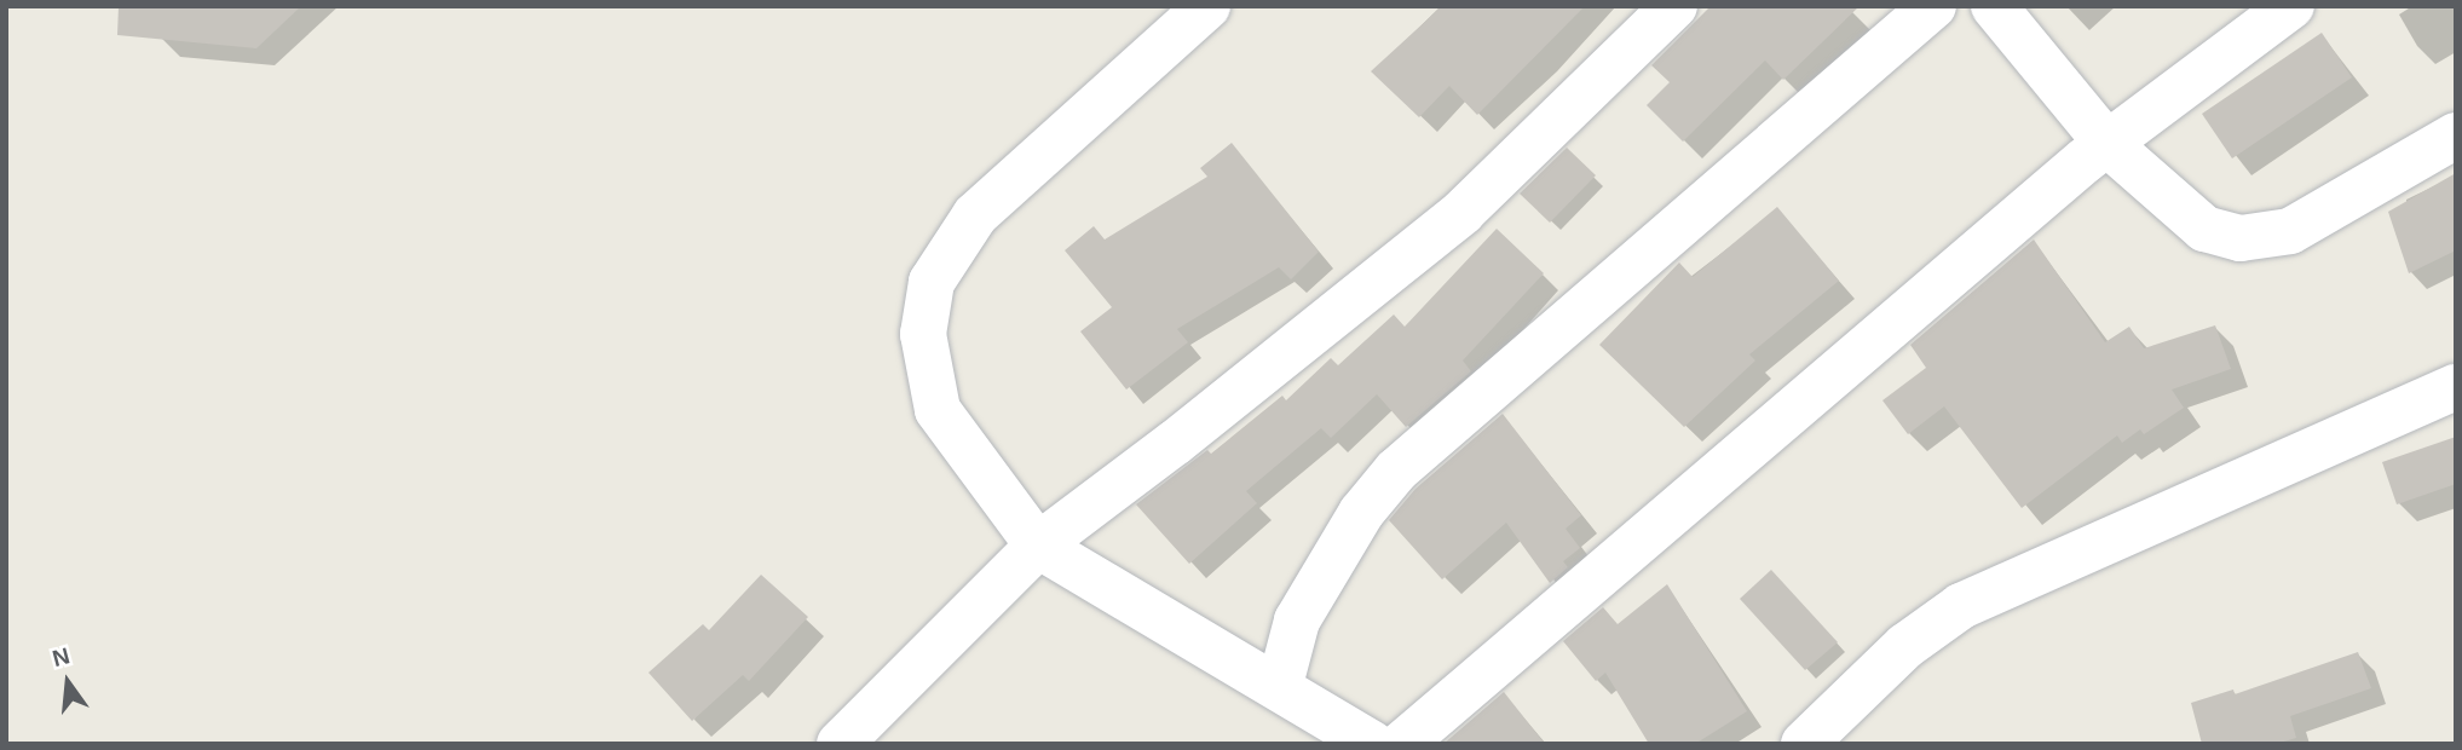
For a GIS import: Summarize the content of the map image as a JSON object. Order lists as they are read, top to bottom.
{
  "north": "top"
}
